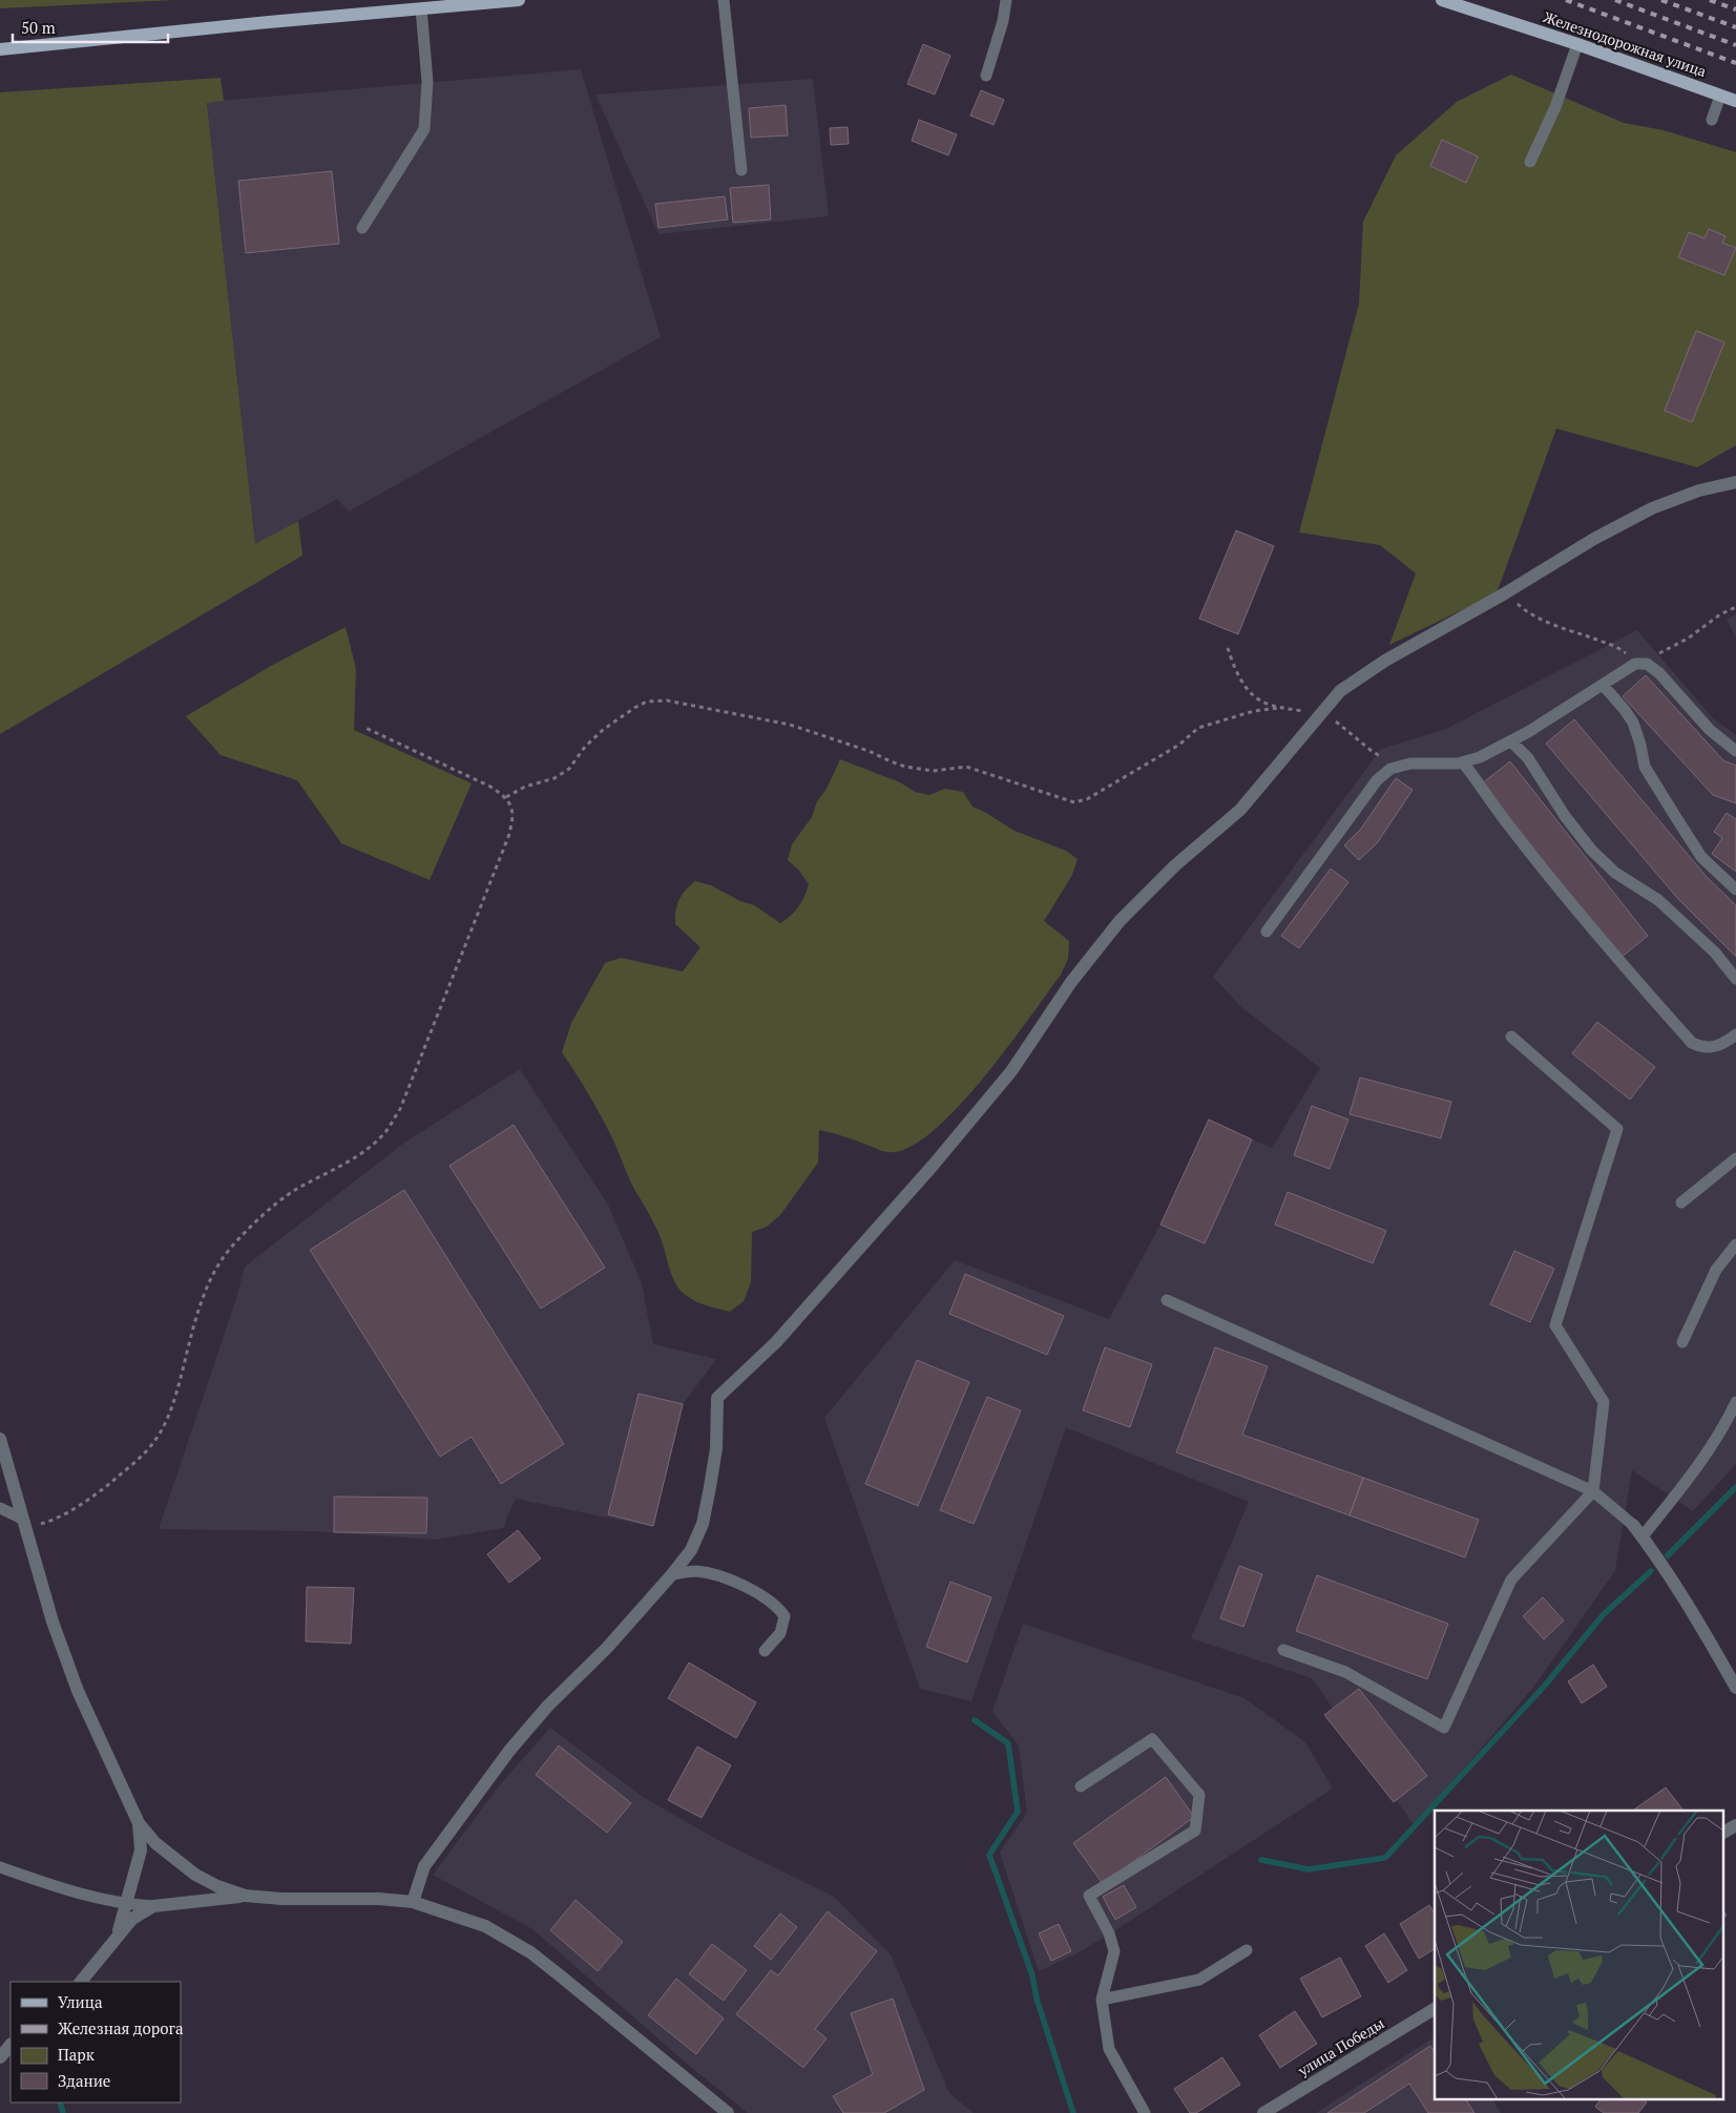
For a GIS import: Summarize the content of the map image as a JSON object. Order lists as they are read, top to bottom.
{
  "streets": {
    "main road": ["Железнодорожная улица"],
    "street": ["улица Победы"]
  },
  "legend": [
    "Улица",
    "Железная дорога",
    "Парк",
    "Здание"
  ],
  "scale_bar": "50 m"
}
